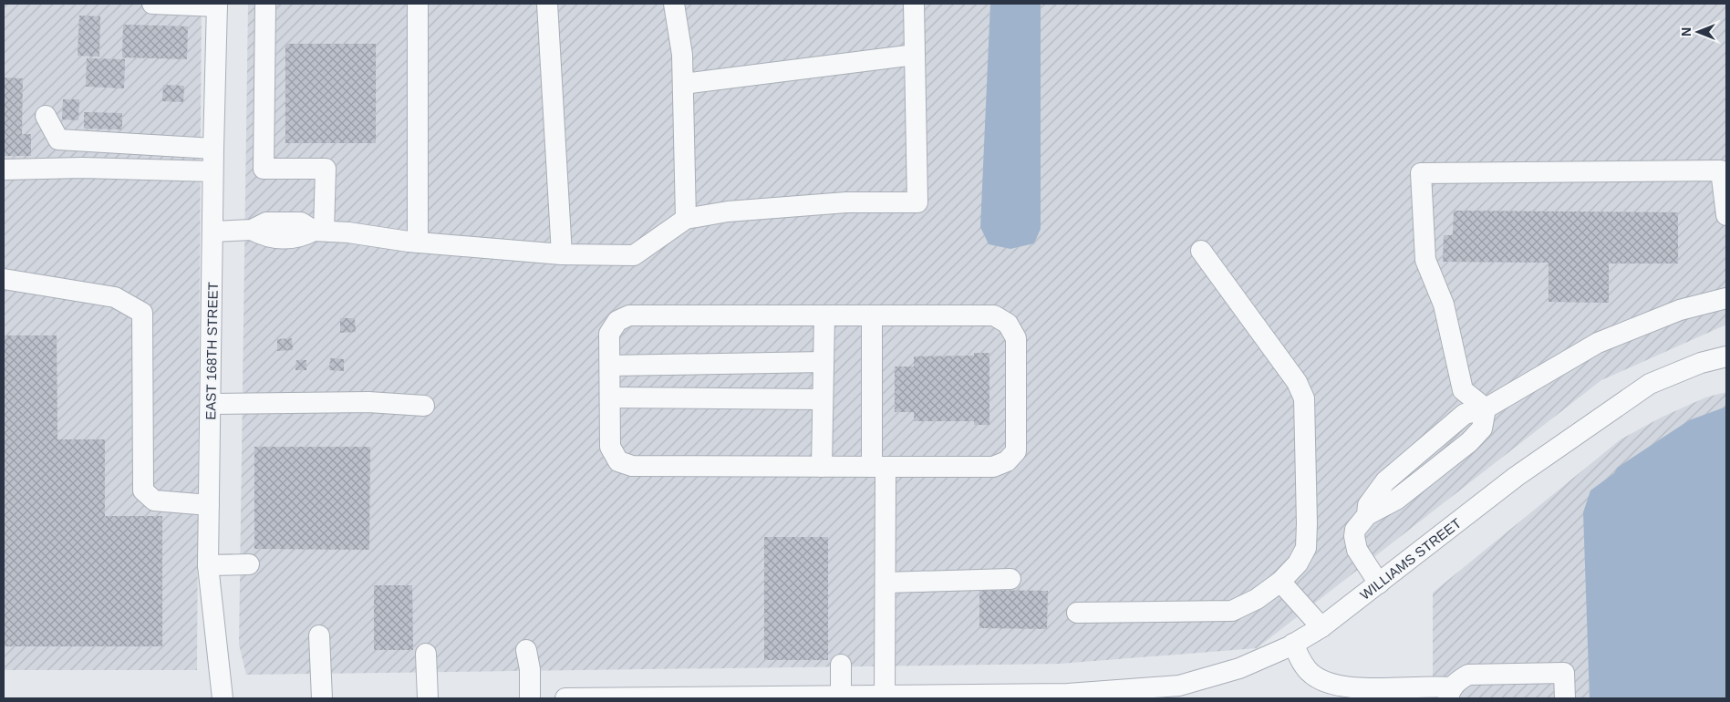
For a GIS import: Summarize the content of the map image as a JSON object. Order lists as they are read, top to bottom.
{
  "streets": {
    "street": ["EAST 168TH STREET", "WILLIAMS STREET"]
  },
  "north": "left"
}
